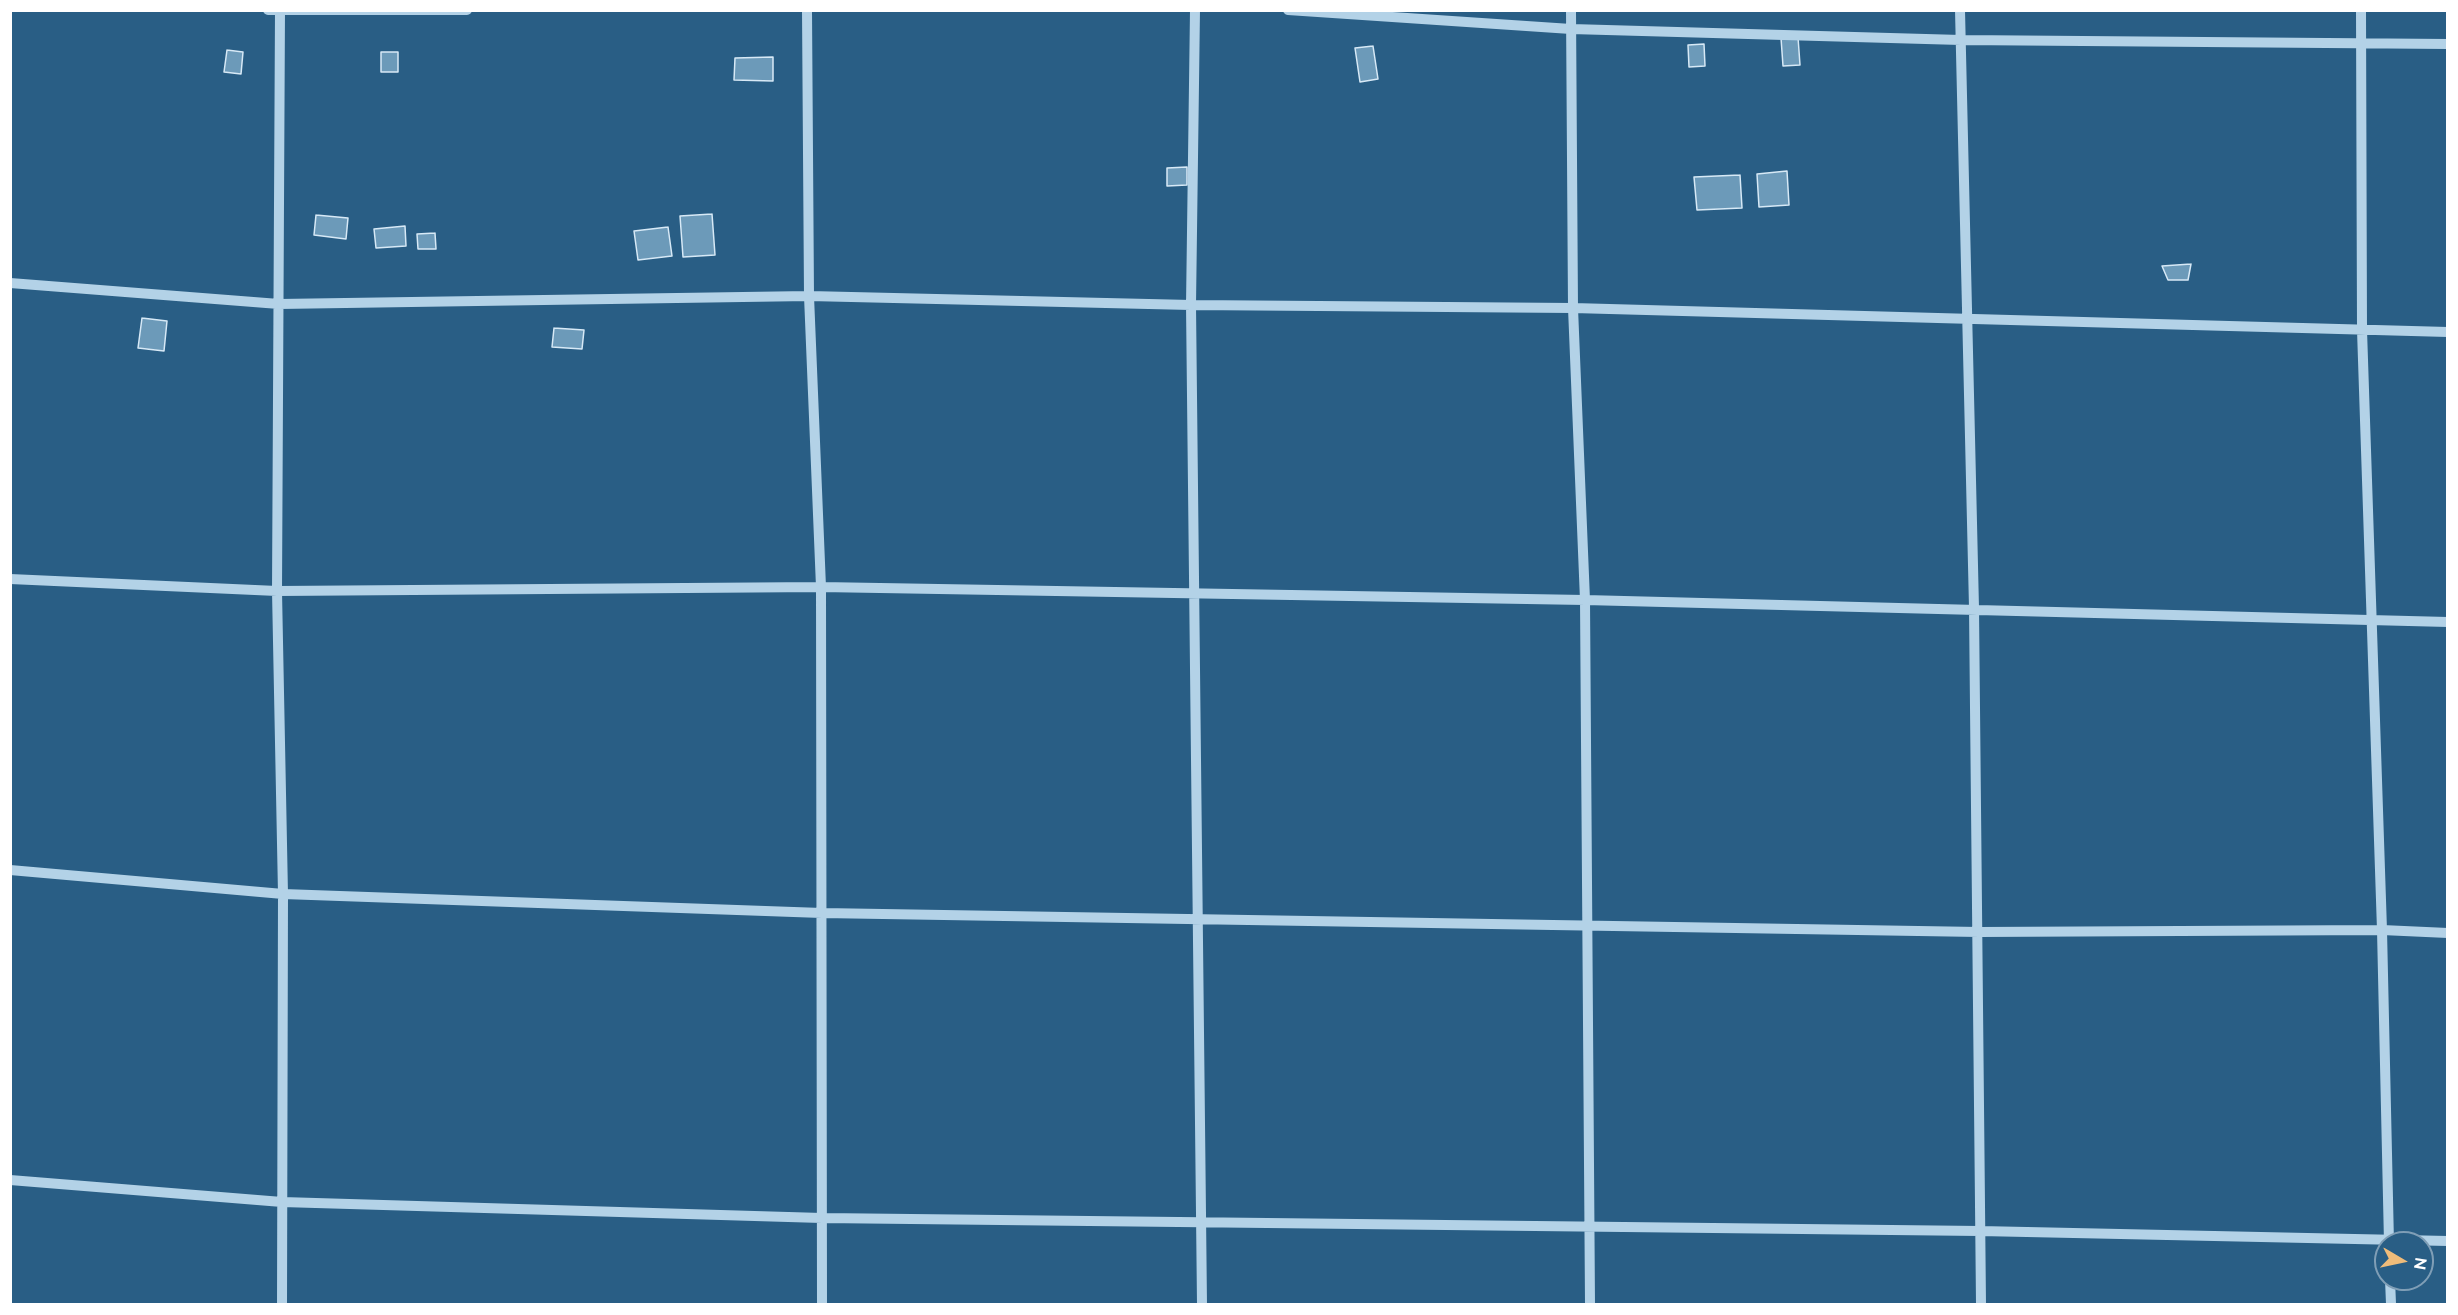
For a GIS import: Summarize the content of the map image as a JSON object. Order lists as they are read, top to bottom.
{
  "north": "right"
}
